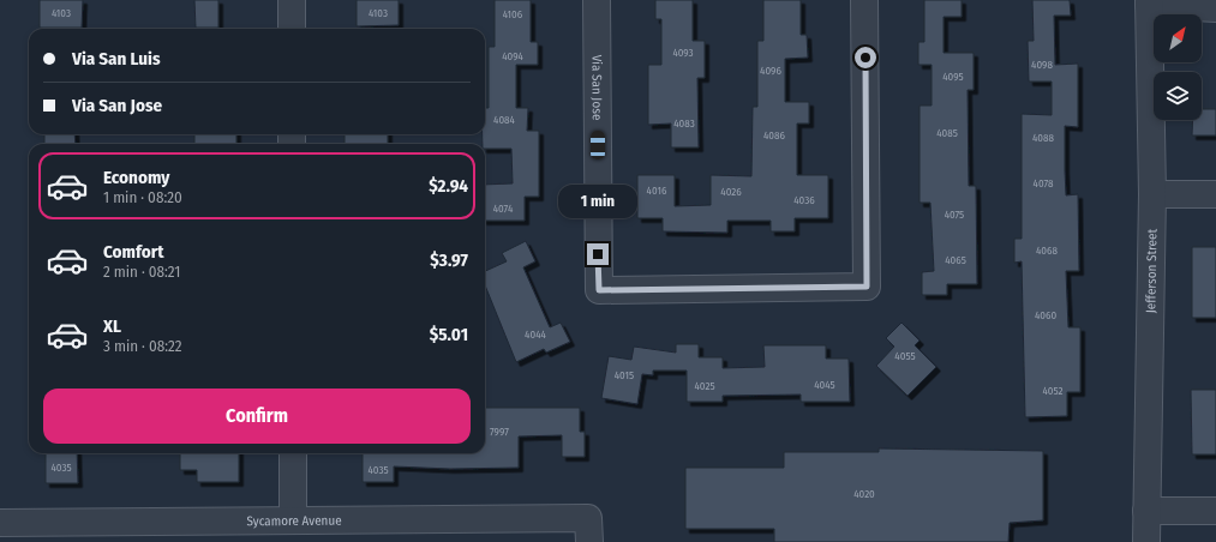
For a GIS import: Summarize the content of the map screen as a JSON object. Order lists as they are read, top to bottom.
{
  "streets": {
    "street": ["Via San Jose", "Jefferson Street", "Sycamore Avenue"]
  },
  "house_numbers": [
    "4103",
    "4103",
    "4106",
    "4093",
    "4094",
    "4098",
    "4096",
    "4095",
    "4084",
    "4083",
    "4085",
    "4086",
    "4088",
    "4078",
    "4016",
    "4026",
    "4036",
    "4074",
    "4075",
    "4068",
    "4065",
    "4060",
    "4044",
    "4055",
    "4015",
    "4045",
    "4025",
    "4052",
    "7997",
    "4035",
    "4035",
    "4020"
  ],
  "north": "top right",
  "page": {
    "banner": ["Via San Luis", "Via San Jose"],
    "list": [
      {
        "name": "Economy",
        "note": "1 min · 08:20",
        "value": "$2.94"
      },
      {
        "name": "Comfort",
        "note": "2 min · 08:21",
        "value": "$3.97"
      },
      {
        "name": "XL",
        "note": "3 min · 08:22",
        "value": "$5.01"
      }
    ],
    "bubble": "1 min",
    "buttons": "Confirm"
  }
}
